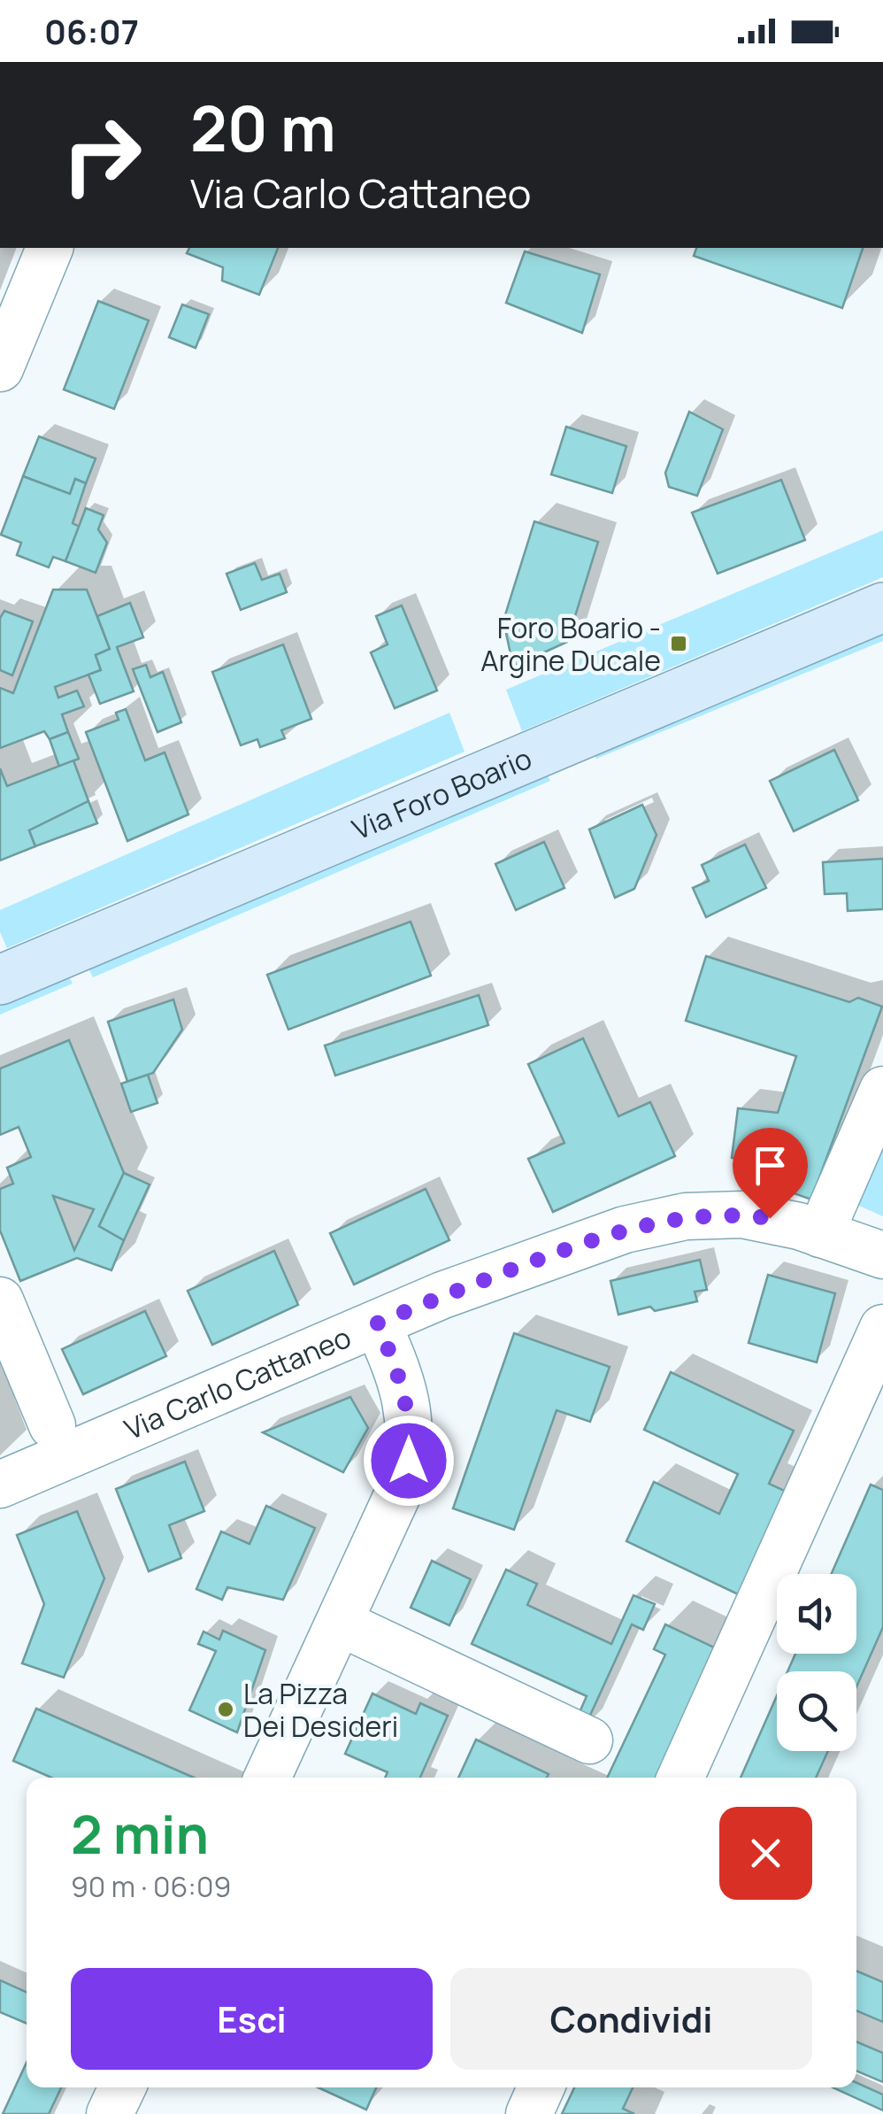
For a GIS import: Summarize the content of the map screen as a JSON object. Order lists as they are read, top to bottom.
{
  "streets": {
    "street": ["Via Foro Boario", "Via Carlo Cattaneo"]
  },
  "places": {
    "transit": ["Foro Boario - Argine Ducale"],
    "other": ["La Pizza Dei Desideri"]
  },
  "page": {
    "status": "06:07",
    "turn": ["20 m", "Via Carlo Cattaneo"],
    "heading": ["2 min", "90 m · 06:09"],
    "buttons": ["Esci", "Condividi"]
  }
}
